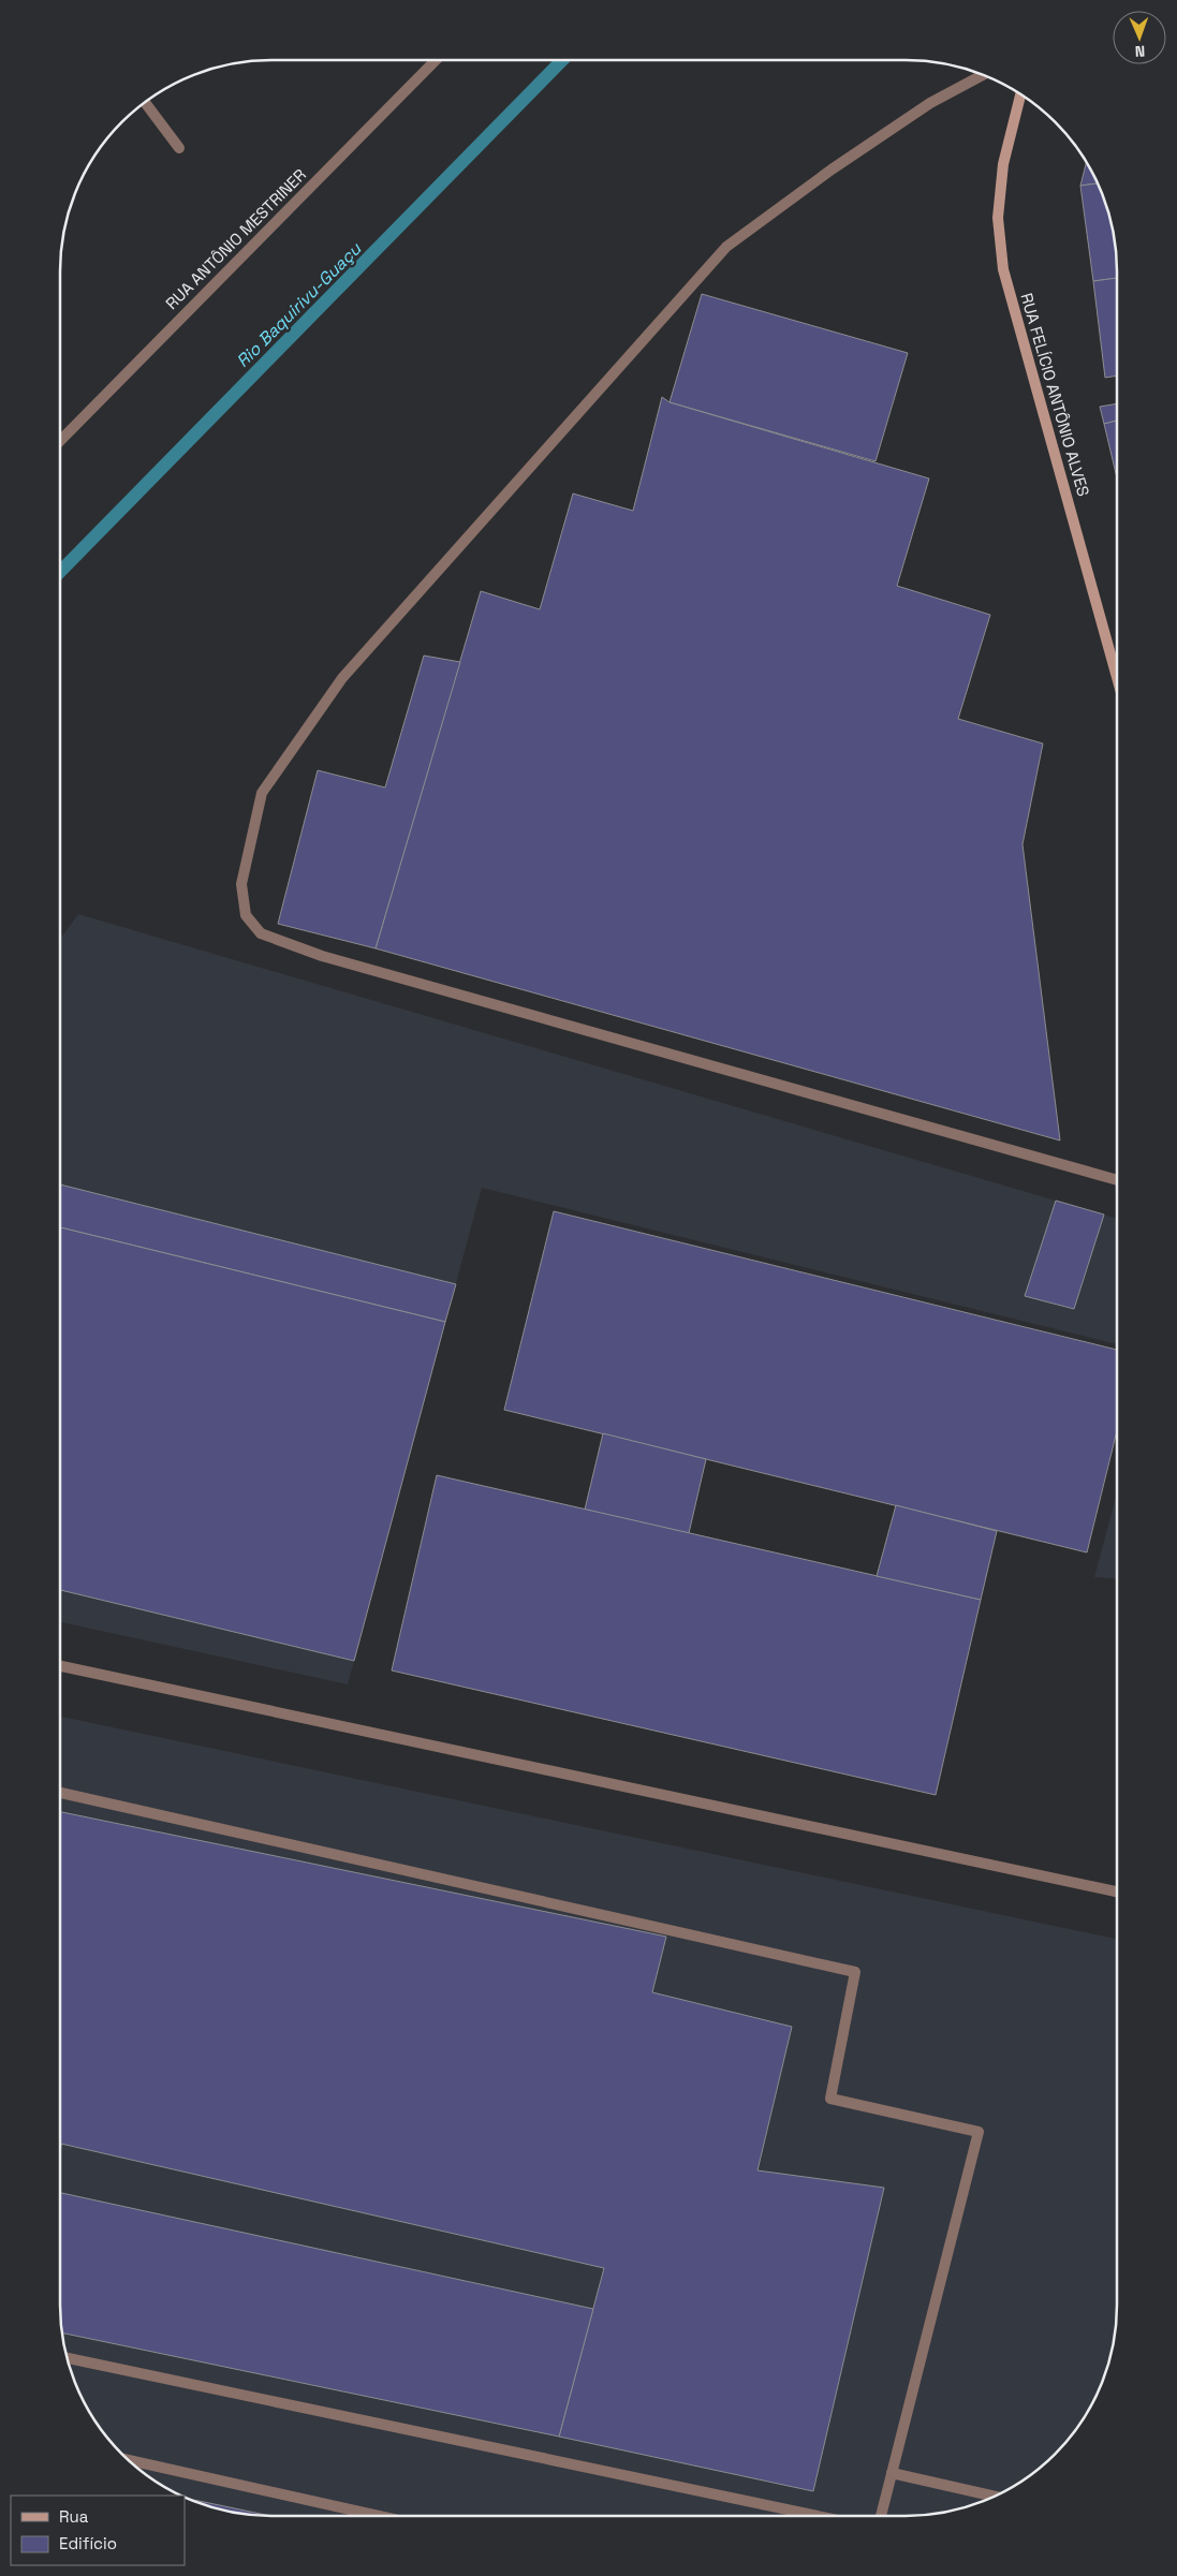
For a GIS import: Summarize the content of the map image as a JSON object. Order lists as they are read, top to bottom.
{
  "streets": {
    "main road": ["RUA FELÍCIO ANTÔNIO ALVES"],
    "street": ["RUA ANTÔNIO MESTRINER"]
  },
  "water": ["Rio Baquirivu-Guaçu"],
  "legend": ["Rua", "Edifício"],
  "north": "bottom"
}
